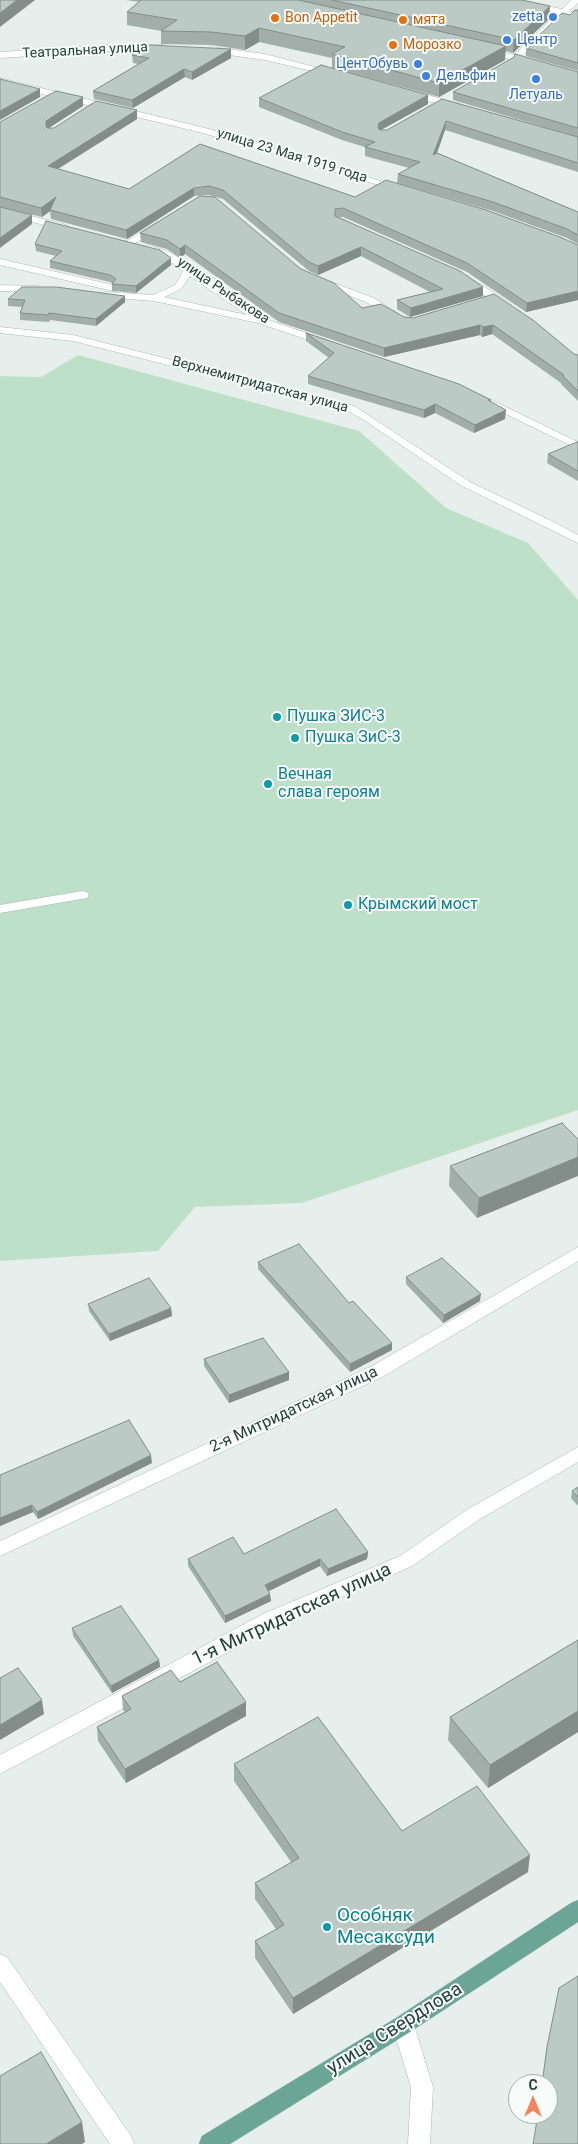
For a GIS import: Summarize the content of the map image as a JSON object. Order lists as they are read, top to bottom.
{
  "streets": {
    "main road": ["улица Свердлова"],
    "street": [
      "Театральная улица",
      "улица 23 Мая 1919 года",
      "улица Рыбакова",
      "Верхнемитридатская улица",
      "2-я Митридатская улица",
      "1-я Митридатская улица"
    ]
  },
  "places": [
    "zetta",
    "Bon Appetit",
    "мята",
    "Центр",
    "Морозко",
    "ЦентОбувь",
    "Дельфин",
    "Летуаль",
    "Пушка ЗИС-3",
    "Пушка ЗиС-3",
    "Вечная слава героям",
    "Крымский мост",
    "Особняк Месаксуди"
  ],
  "north": "top"
}
